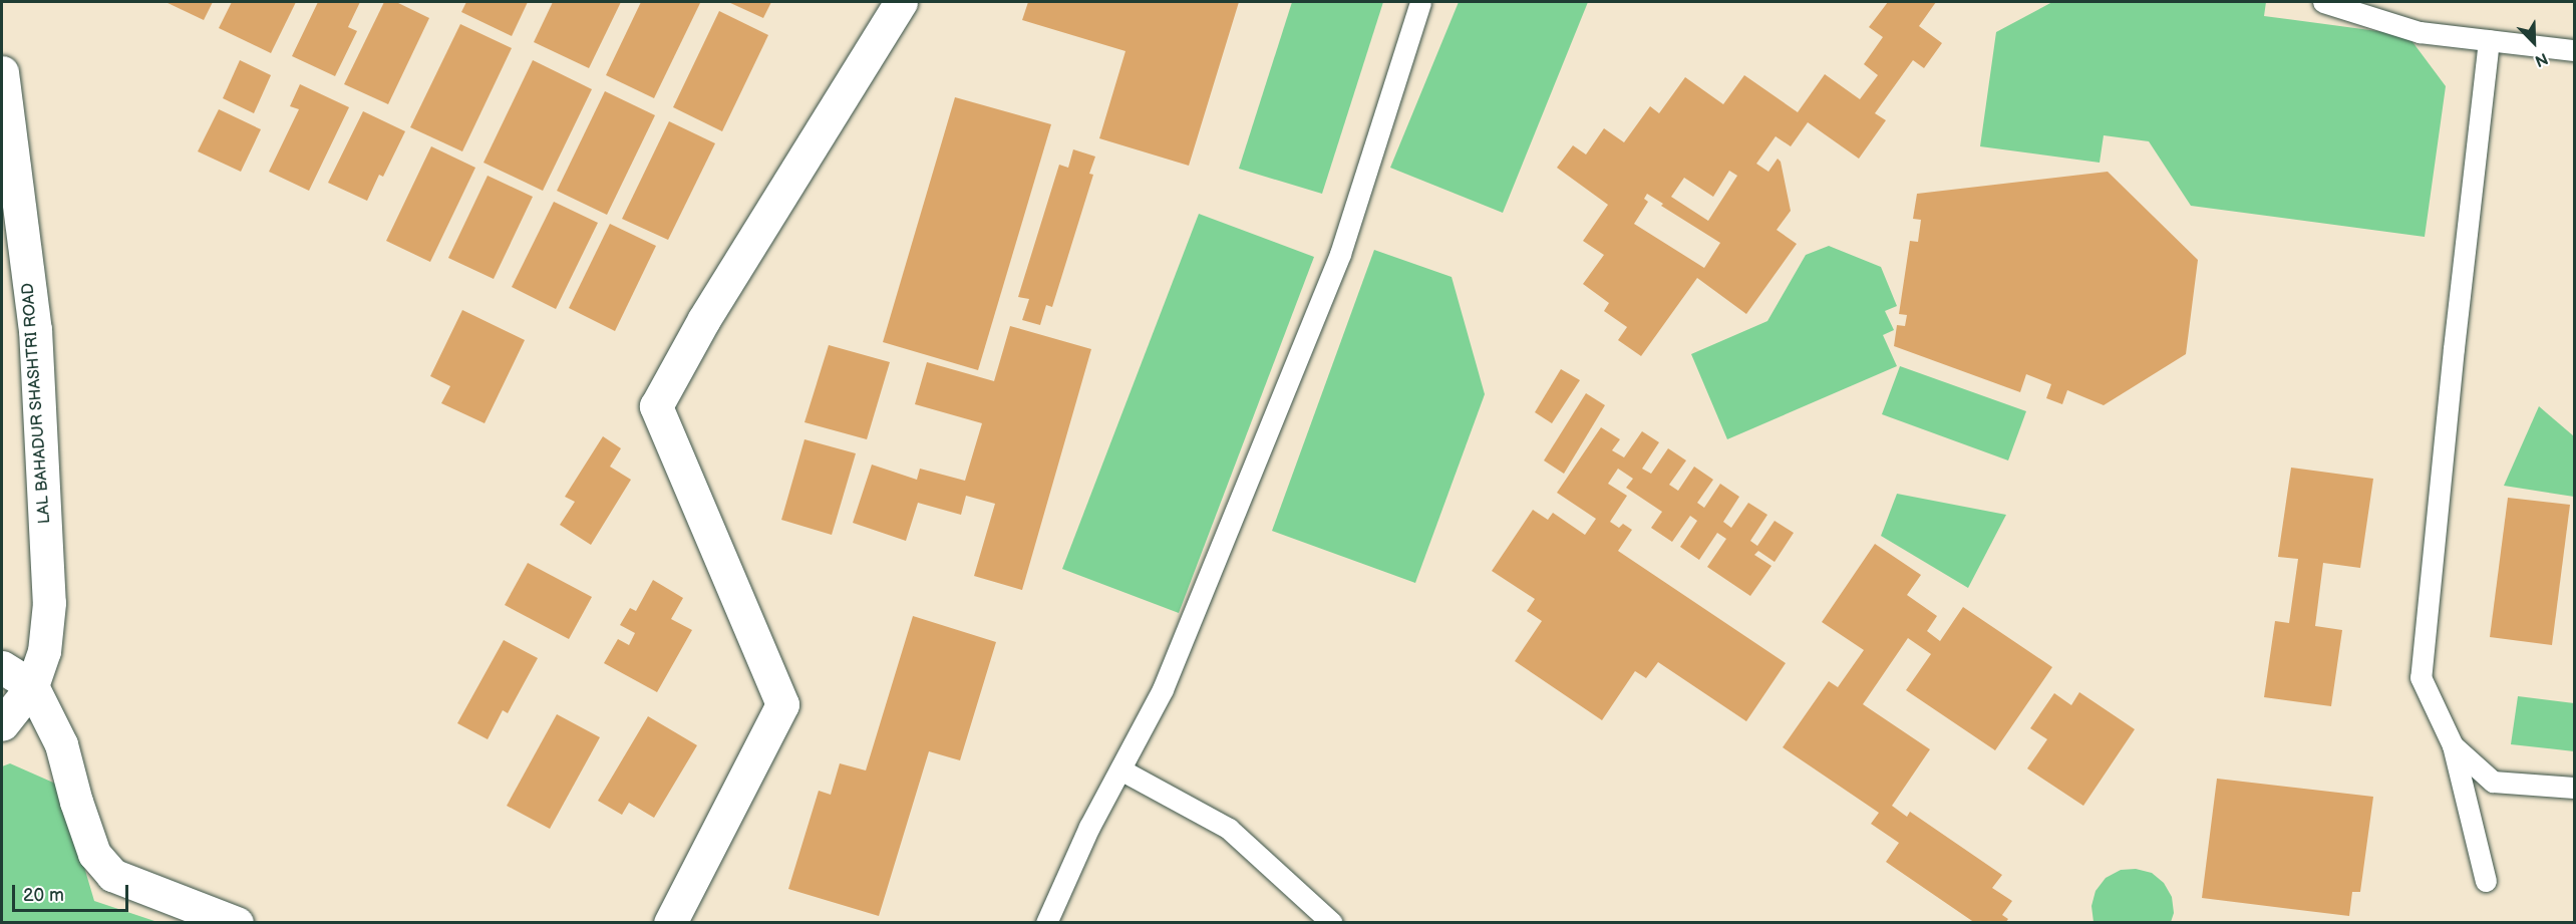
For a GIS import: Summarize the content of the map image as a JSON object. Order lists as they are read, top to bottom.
{
  "streets": {
    "street": ["LAL BAHADUR SHASHTRI ROAD"]
  },
  "scale_bar": "20 m",
  "north": "bottom right"
}
